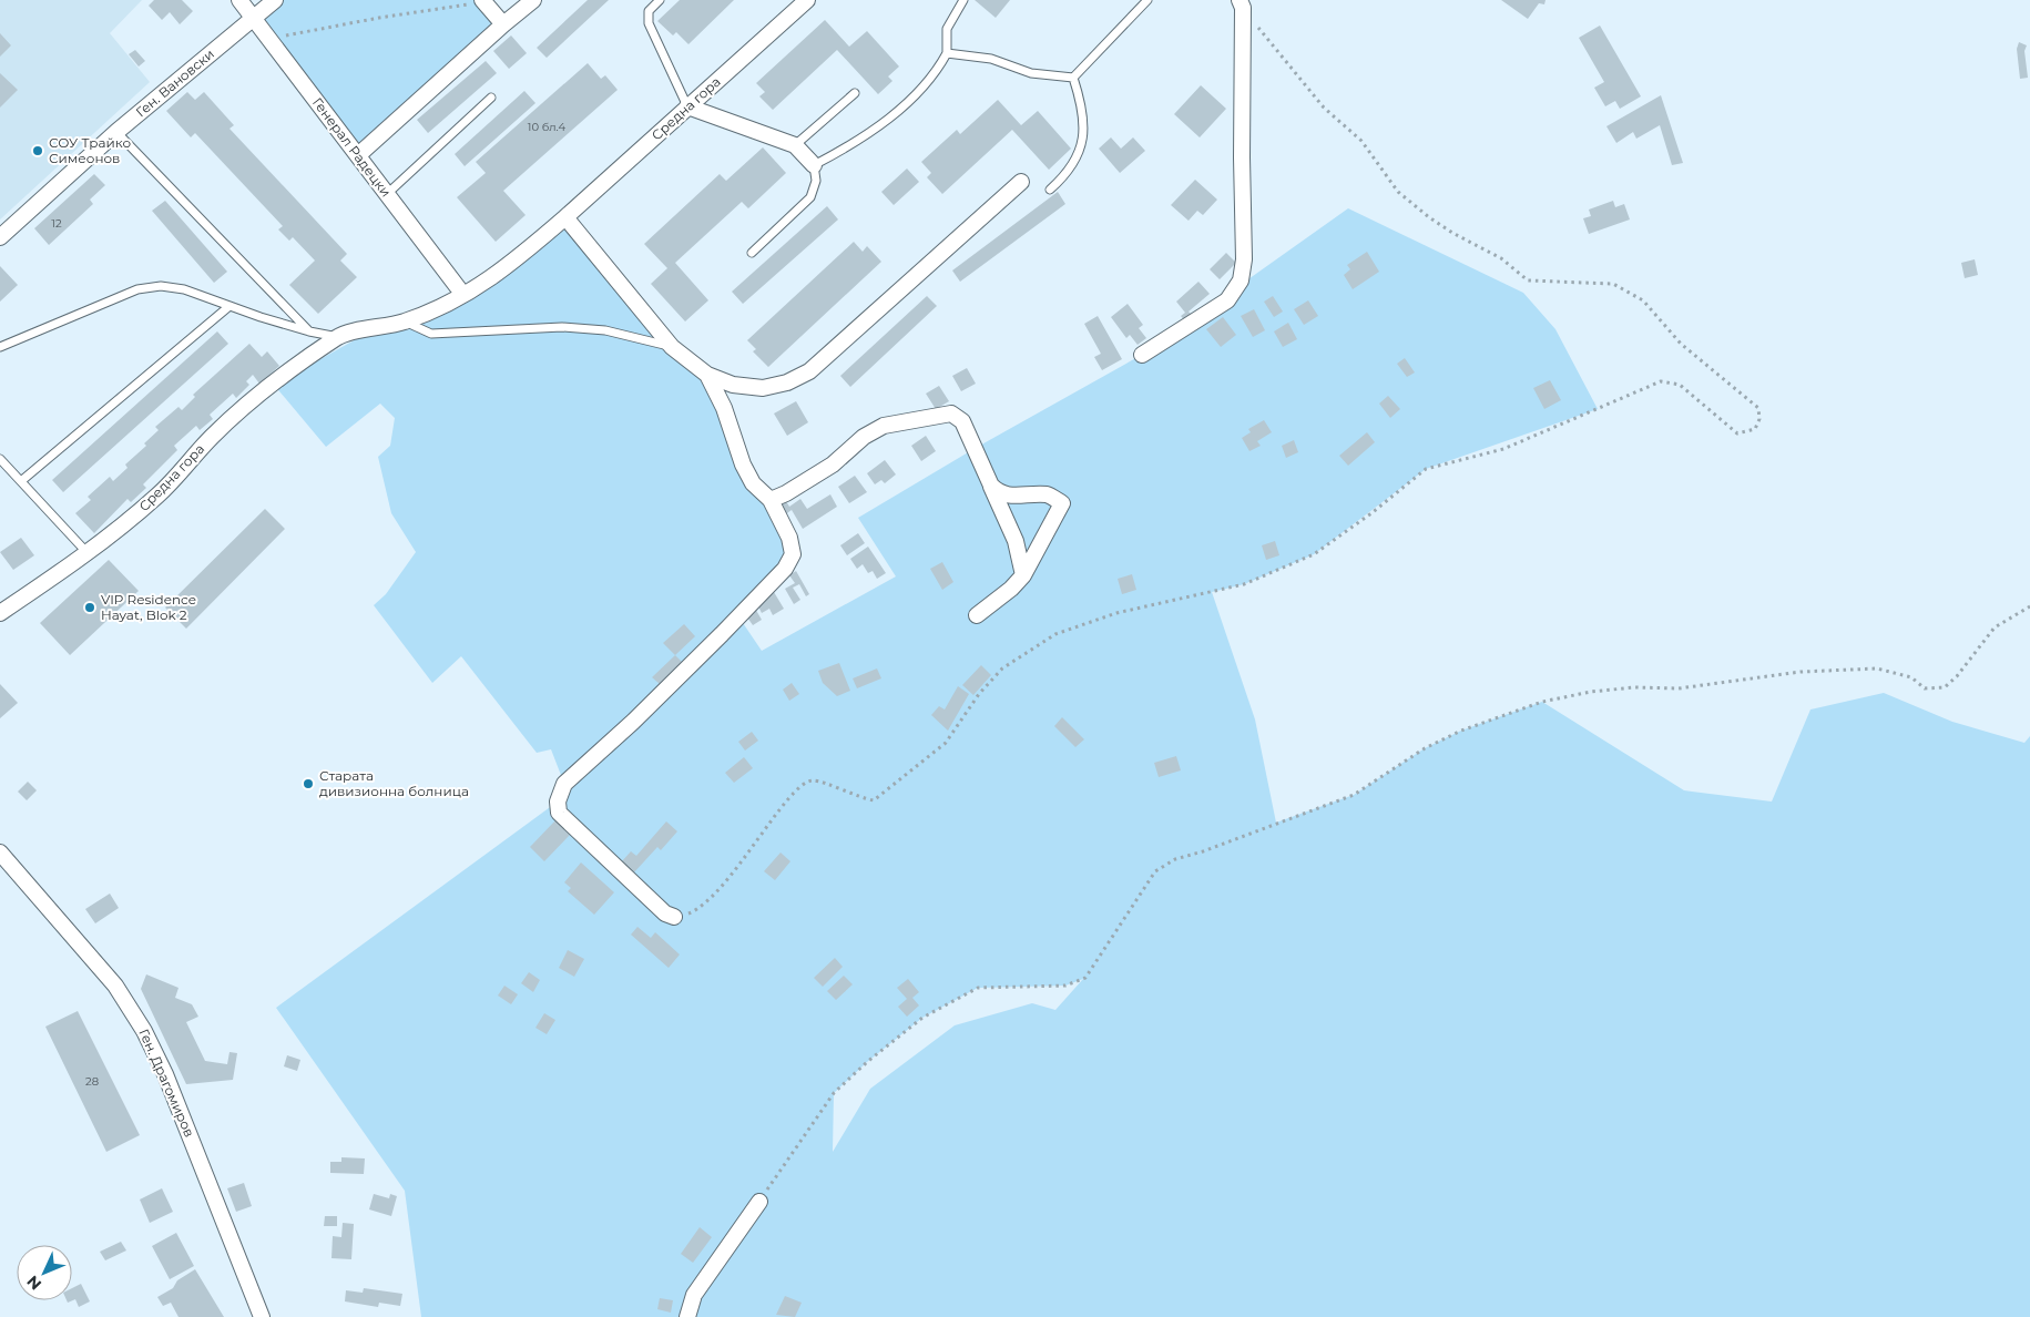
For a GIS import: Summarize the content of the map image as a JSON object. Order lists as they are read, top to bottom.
{
  "streets": {
    "street": [
      "Ген. Вановски",
      "Средна гора",
      "Генерал Радецки",
      "Ген. Драгомиров"
    ]
  },
  "crossings": [
    ["Ген. Вановски", "Генерал Радецки"],
    ["Средна гора", "Генерал Радецки"]
  ],
  "places": ["СОУ Трайко Симеонов", "VIP Residence Hayat, Blok 2", "Старата дивизионна болница"],
  "house_numbers": ["10 бл.4", "12", "28"],
  "north": "bottom left"
}
